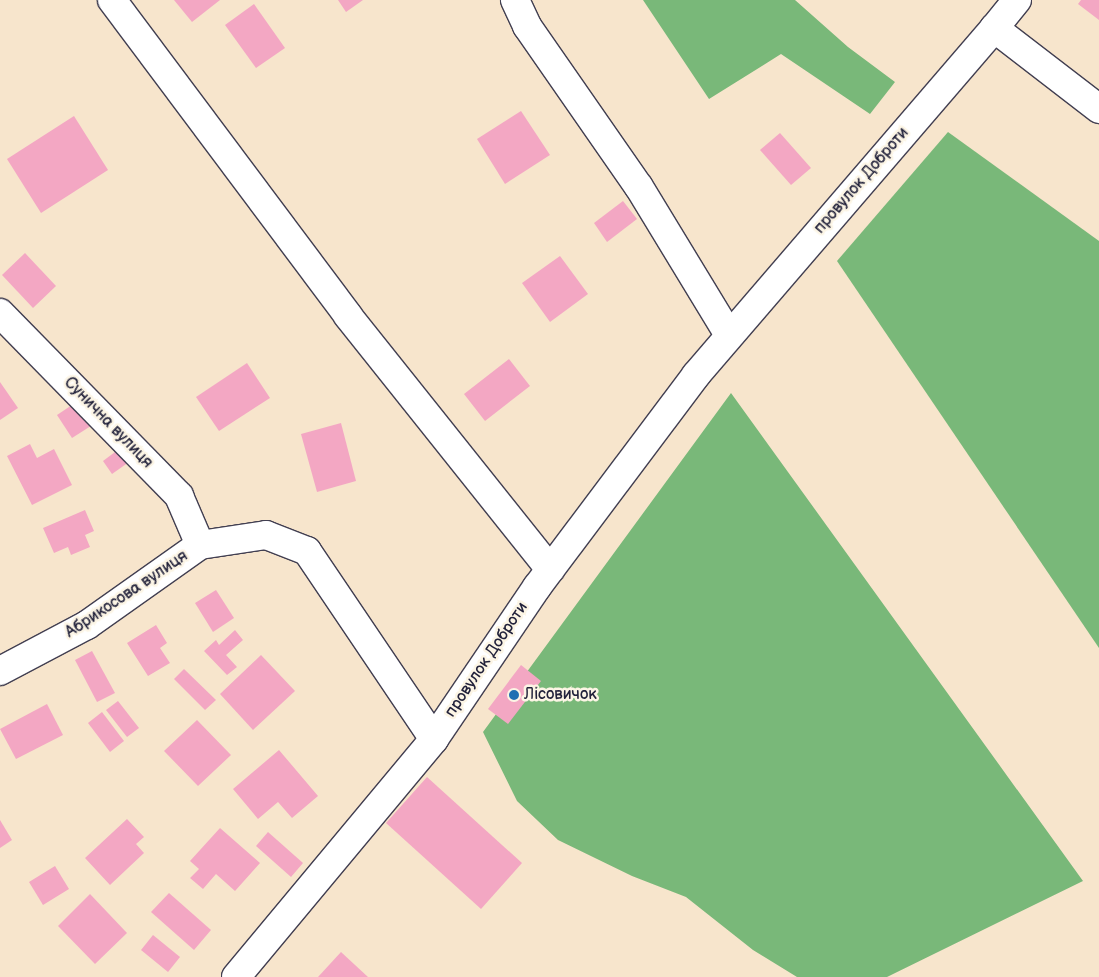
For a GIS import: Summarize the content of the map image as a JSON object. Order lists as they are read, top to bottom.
{
  "streets": {
    "street": ["провулок Доброти", "Сунична вулиця", "Абрикосова вулиця"]
  },
  "crossings": [
    ["Сунична вулиця", "Абрикосова вулиця"]
  ],
  "places": ["Лісовичок"]
}
